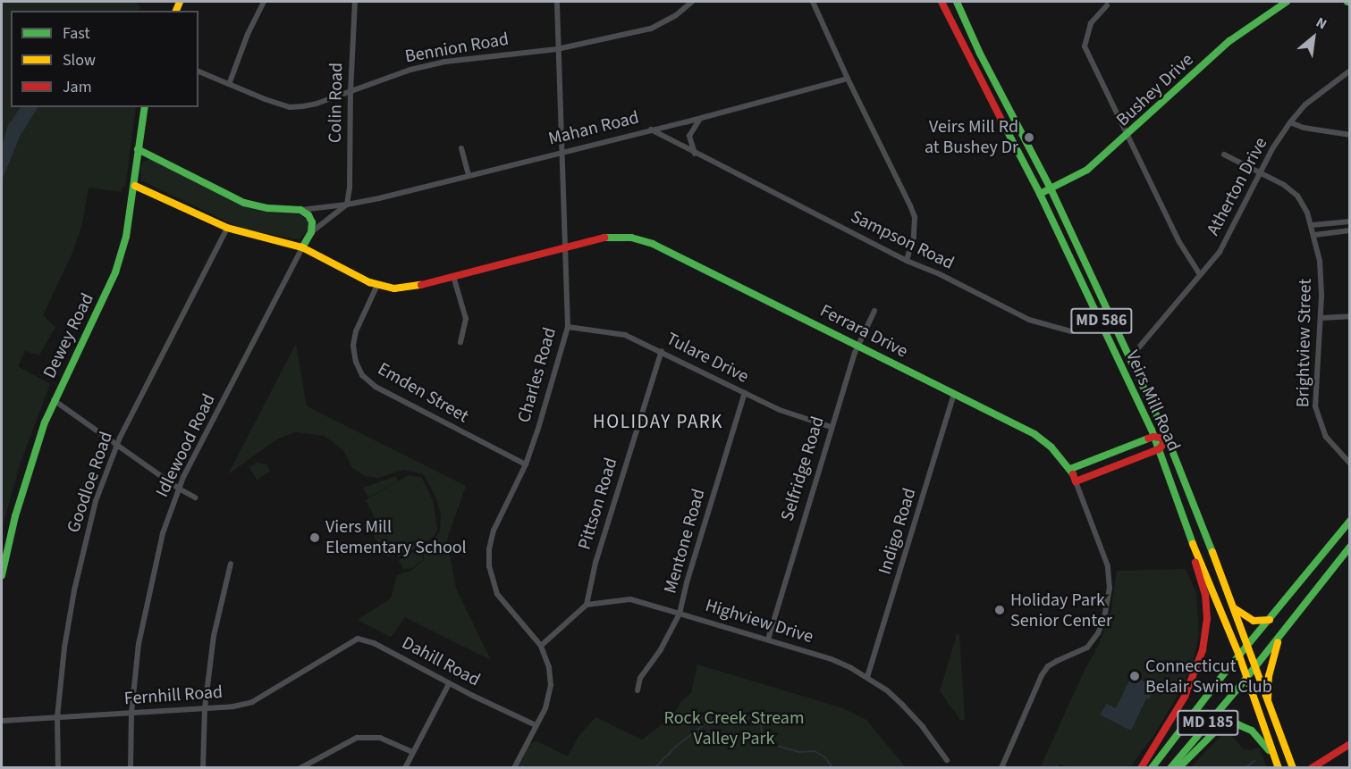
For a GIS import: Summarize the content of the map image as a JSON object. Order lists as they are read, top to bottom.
{
  "streets": {
    "main road": [
      "Bushey Drive",
      "Mahan Road",
      "MD 586",
      "Ferrara Drive",
      "Dewey Road",
      "Veirs Mill Road",
      "MD 185"
    ],
    "street": [
      "Bennion Road",
      "Colin Road",
      "Atherton Drive",
      "Sampson Road",
      "Brightview Street",
      "Tulare Drive",
      "Charles Road",
      "Emden Street",
      "Idlewood Road",
      "Selfridge Road",
      "Goodloe Road",
      "Pittson Road",
      "Indigo Road",
      "Mentone Road",
      "Highview Drive",
      "Dahill Road",
      "Fernhill Road"
    ]
  },
  "crossings": [
    ["Bennion Road", "Colin Road"],
    ["Bennion Road", "Charles Road"],
    ["Bushey Drive", "Veirs Mill Road"],
    ["Colin Road", "Mahan Road"],
    ["Mahan Road", "Sampson Road"],
    ["Mahan Road", "Ferrara Drive"],
    ["Mahan Road", "Dewey Road"],
    ["Mahan Road", "Charles Road"],
    ["Mahan Road", "Idlewood Road"],
    ["Atherton Drive", "Brightview Street"],
    ["Sampson Road", "Veirs Mill Road"],
    ["Ferrara Drive", "Charles Road"],
    ["Ferrara Drive", "Emden Street"],
    ["Ferrara Drive", "Idlewood Road"],
    ["Ferrara Drive", "Selfridge Road"],
    ["Ferrara Drive", "Indigo Road"],
    ["Tulare Drive", "Charles Road"],
    ["Tulare Drive", "Selfridge Road"],
    ["Tulare Drive", "Pittson Road"],
    ["Tulare Drive", "Mentone Road"],
    ["Charles Road", "Emden Street"],
    ["Charles Road", "Dahill Road"],
    ["Veirs Mill Road", "MD 185"],
    ["Idlewood Road", "Fernhill Road"],
    ["Selfridge Road", "Highview Drive"],
    ["Goodloe Road", "Fernhill Road"],
    ["Pittson Road", "Highview Drive"],
    ["Indigo Road", "Highview Drive"],
    ["Mentone Road", "Highview Drive"],
    ["Dahill Road", "Fernhill Road"]
  ],
  "districts": ["HOLIDAY PARK"],
  "parks": ["Rock Creek Stream Valley Park"],
  "places": [
    "Veirs Mill Rd at Bushey Dr",
    "Viers Mill Elementary School",
    "Holiday Park Senior Center",
    "Connecticut Belair Swim Club"
  ],
  "legend": ["Fast", "Slow", "Jam"],
  "north": "top right"
}
